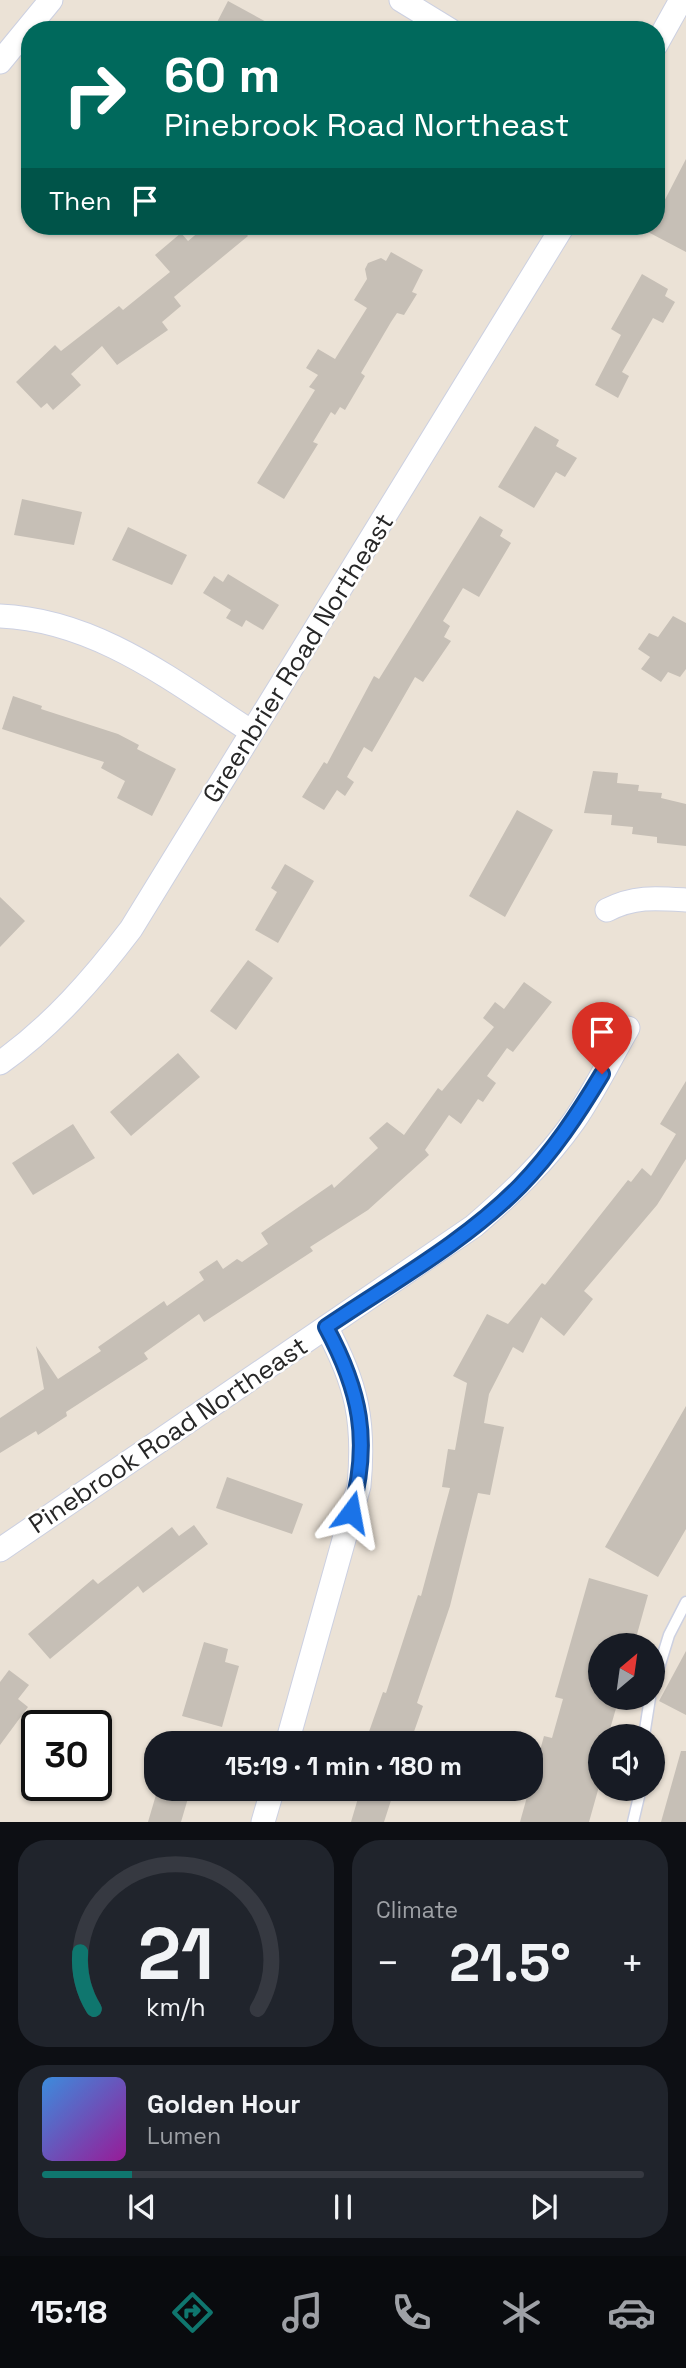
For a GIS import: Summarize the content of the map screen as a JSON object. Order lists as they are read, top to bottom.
{
  "streets": {
    "street": ["Greenbrier Road Northeast", "Pinebrook Road Northeast"]
  },
  "north": "top right",
  "page": {
    "turn": ["60 m", "Pinebrook Road Northeast"],
    "then": "Then",
    "limit": "30",
    "trip": "15:19 · 1 min · 180 m",
    "tile": "Climate",
    "heat": ["−", "21.5°", "+"],
    "song": ["Golden Hour", "Lumen"],
    "tabs": "15:18",
    "gauge": ["21", "km/h"]
  }
}
